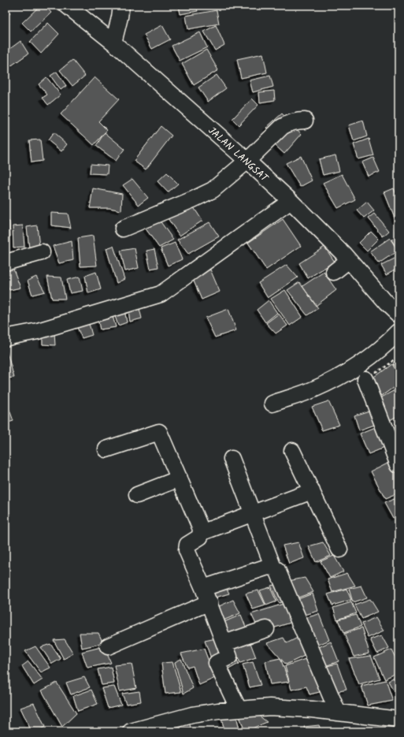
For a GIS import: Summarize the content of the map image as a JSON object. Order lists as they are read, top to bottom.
{
  "streets": {
    "street": ["JALAN LANGSAT"]
  }
}
